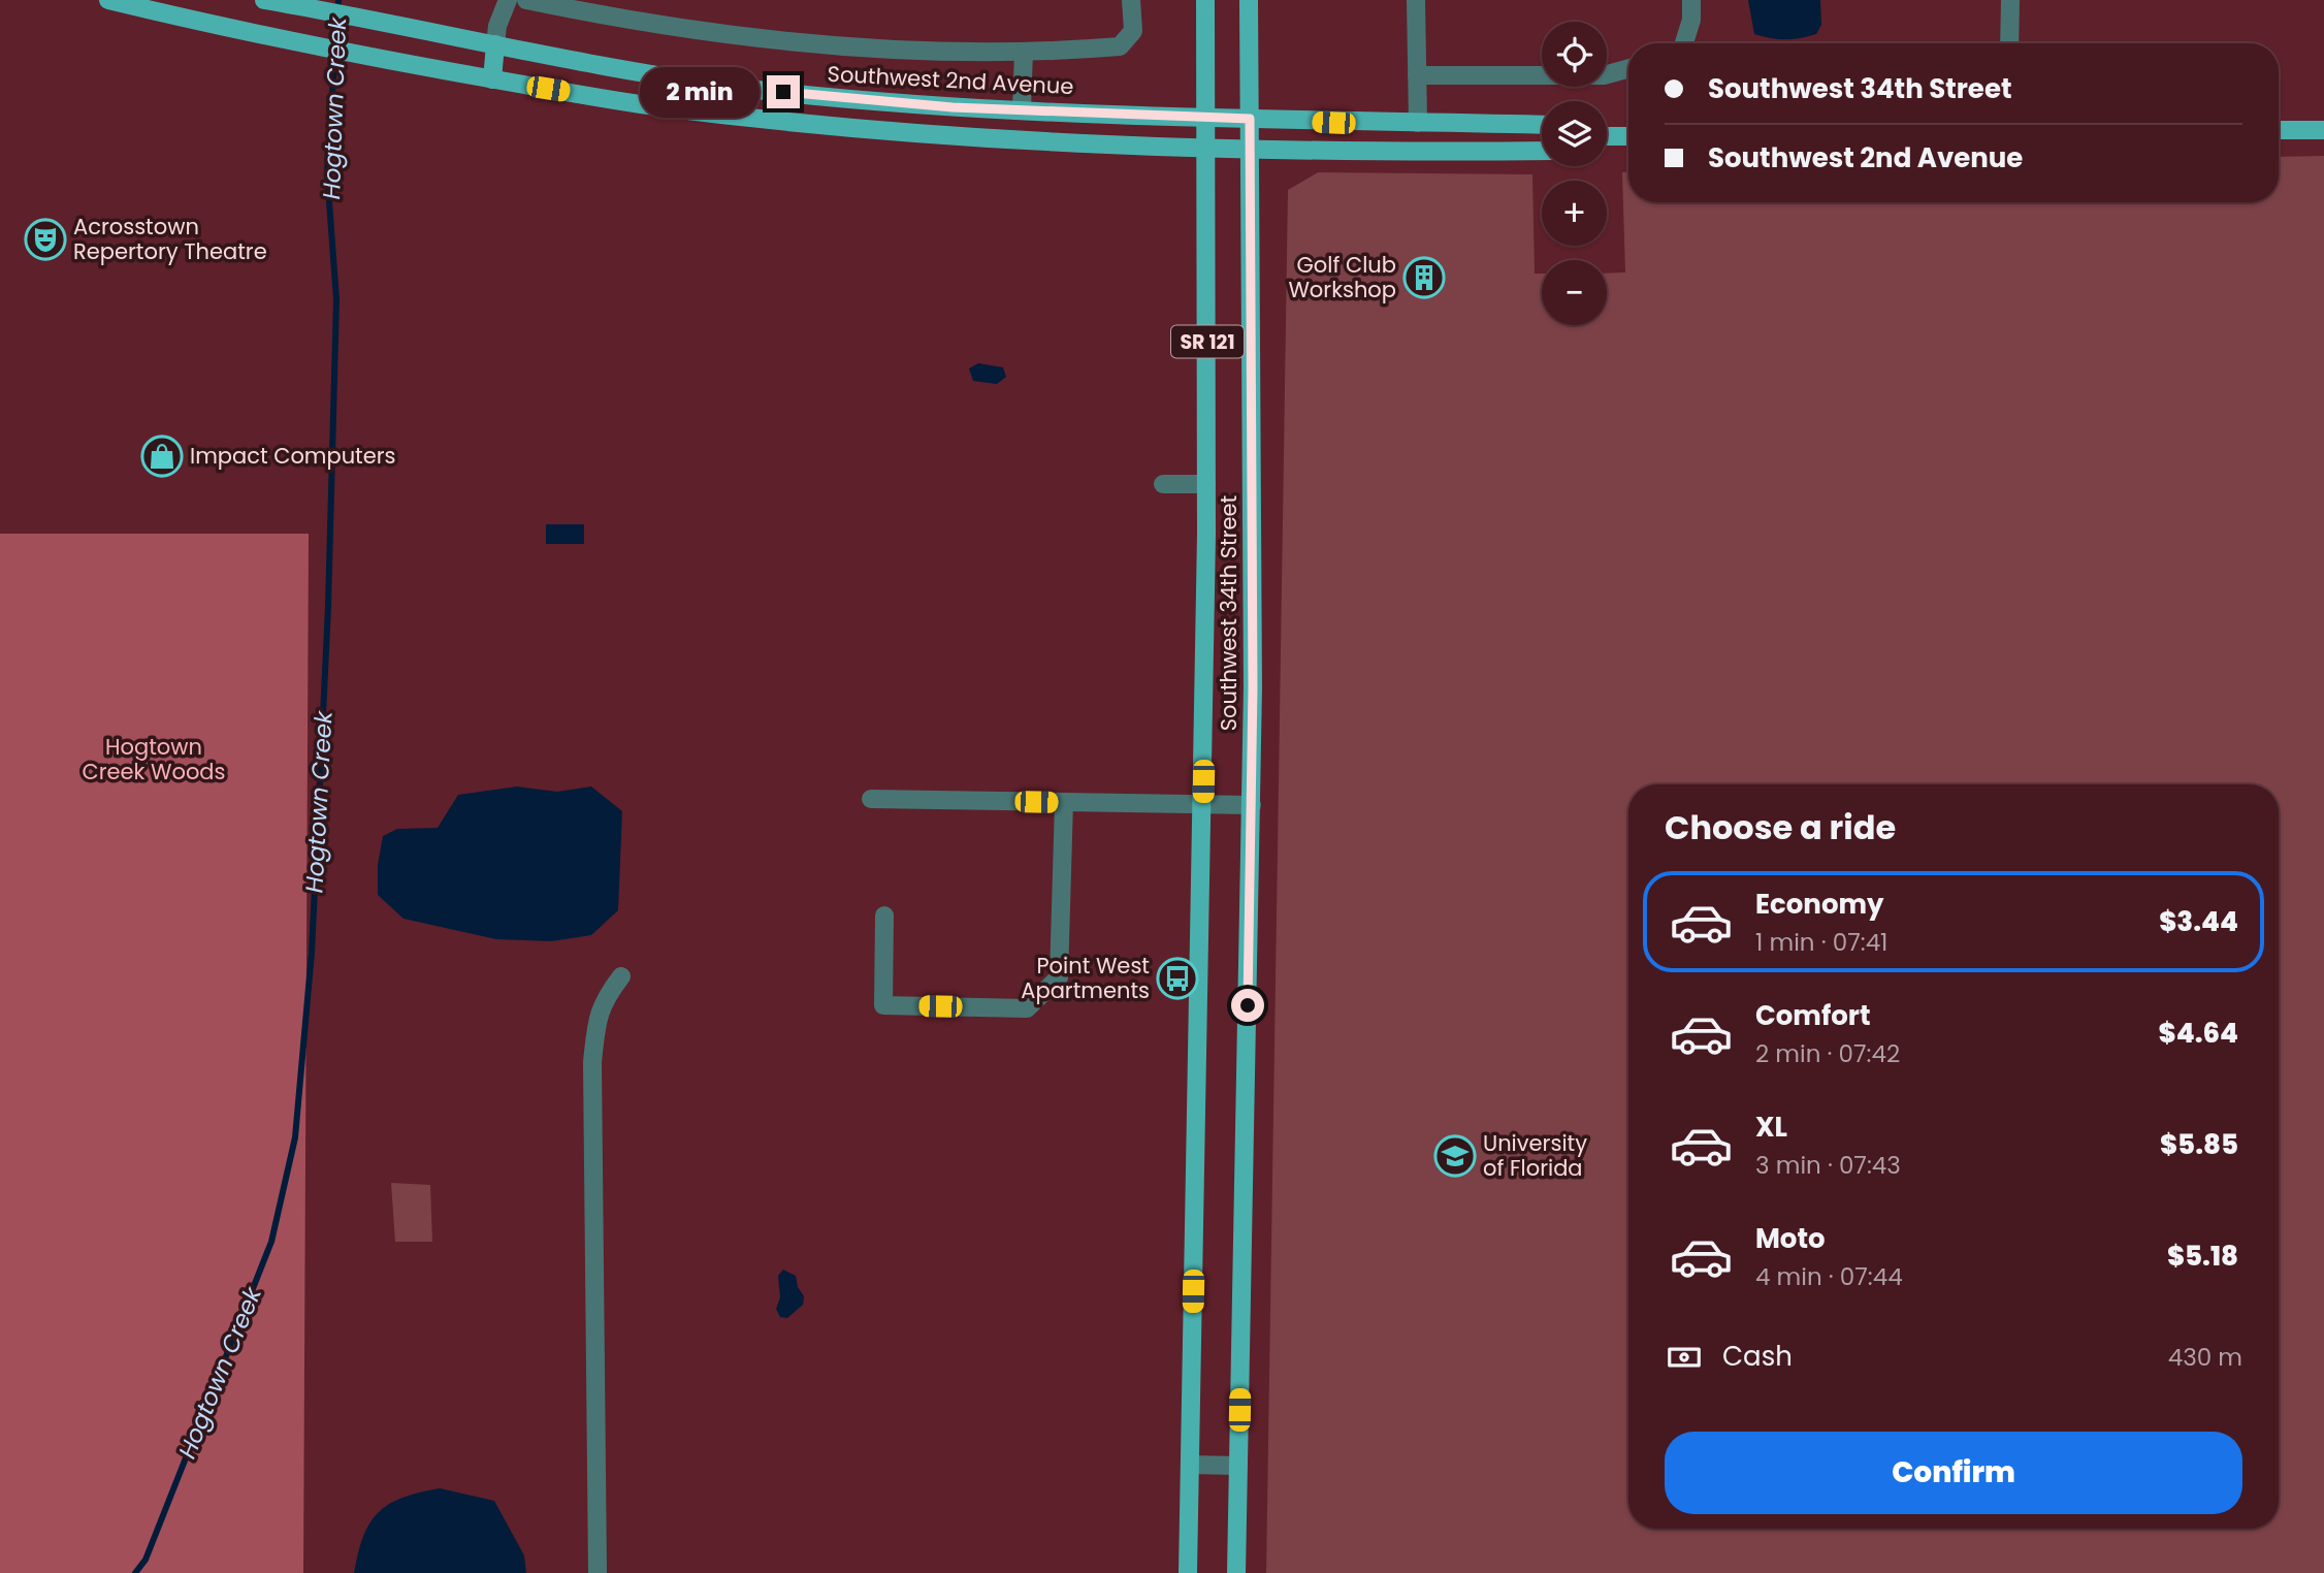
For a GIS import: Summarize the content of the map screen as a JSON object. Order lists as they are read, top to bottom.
{
  "streets": {
    "main road": ["Southwest 2nd Avenue", "SR 121", "Southwest 34th Street"]
  },
  "crossings": [
    ["Southwest 2nd Avenue", "Southwest 34th Street"]
  ],
  "water": ["Hogtown Creek"],
  "parks": ["Hogtown Creek Woods"],
  "places": {
    "theatre": ["Acrosstown Repertory Theatre"],
    "building": ["Golf Club Workshop"],
    "shop": ["Impact Computers"],
    "bus stop": ["Point West Apartments"],
    "school or university": ["University of Florida"]
  },
  "page": {
    "map_buttons": ["+", "−"],
    "banner": ["Southwest 34th Street", "Southwest 2nd Avenue"],
    "bubble": "2 min",
    "heading": "Choose a ride",
    "list": [
      {
        "name": "Economy",
        "note": "1 min · 07:41",
        "value": "$3.44"
      },
      {
        "name": "Comfort",
        "note": "2 min · 07:42",
        "value": "$4.64"
      },
      {
        "name": "XL",
        "note": "3 min · 07:43",
        "value": "$5.85"
      },
      {
        "name": "Moto",
        "note": "4 min · 07:44",
        "value": "$5.18"
      }
    ],
    "pay": ["Cash", "430 m"],
    "buttons": "Confirm"
  }
}
